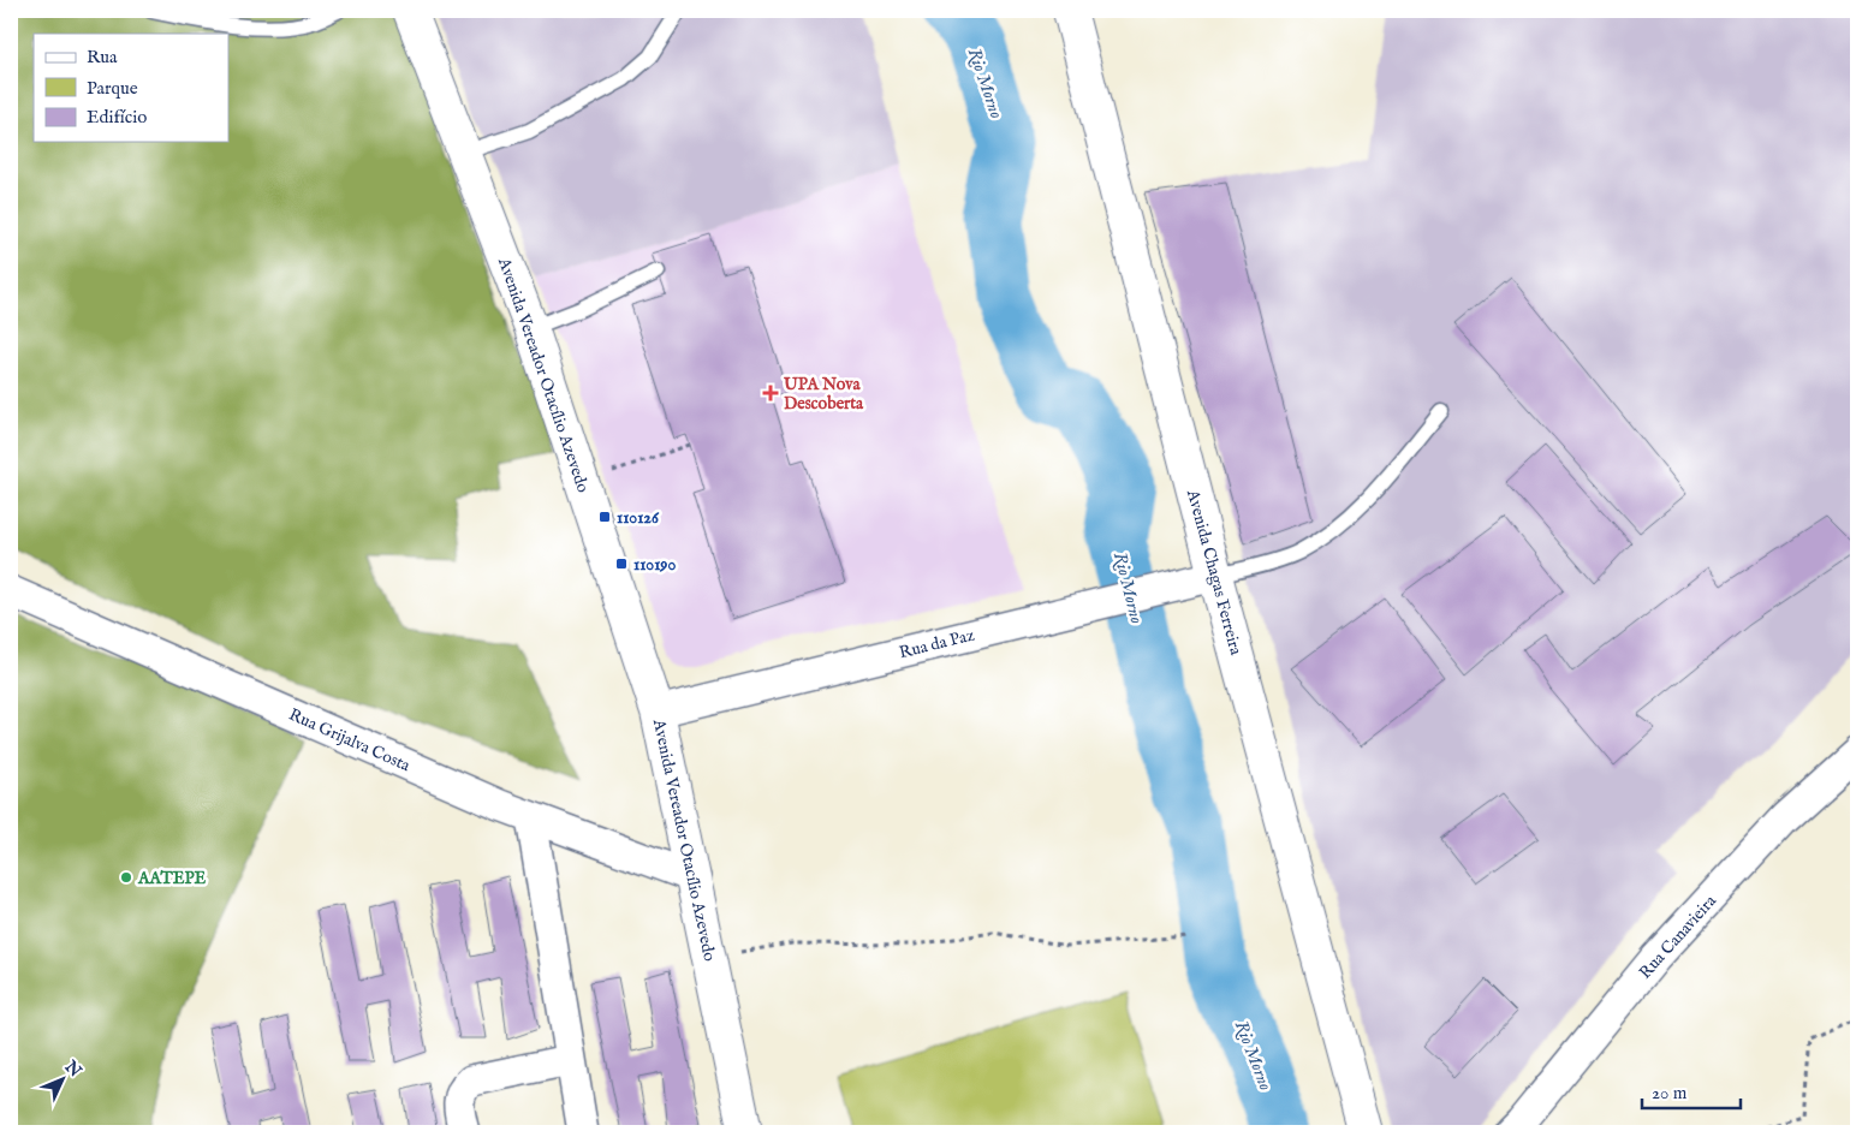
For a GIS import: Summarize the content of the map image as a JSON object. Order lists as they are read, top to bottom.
{
  "streets": {
    "main road": ["Avenida Vereador Otacílio Azevedo", "Avenida Chagas Ferreira"],
    "street": ["Rua da Paz", "Rua Grijalva Costa", "Rua Canavieira"]
  },
  "crossings": [
    ["Avenida Vereador Otacílio Azevedo", "Rua da Paz"],
    ["Avenida Vereador Otacílio Azevedo", "Rua Grijalva Costa"],
    ["Avenida Chagas Ferreira", "Rua da Paz"]
  ],
  "water": ["Rio Morno"],
  "places": {
    "health": ["UPA Nova Descoberta"],
    "transit": ["110126", "110190"],
    "other": ["AATEPE"]
  },
  "legend": ["Rua", "Parque", "Edifício"],
  "scale_bar": "20 m",
  "north": "top right"
}
